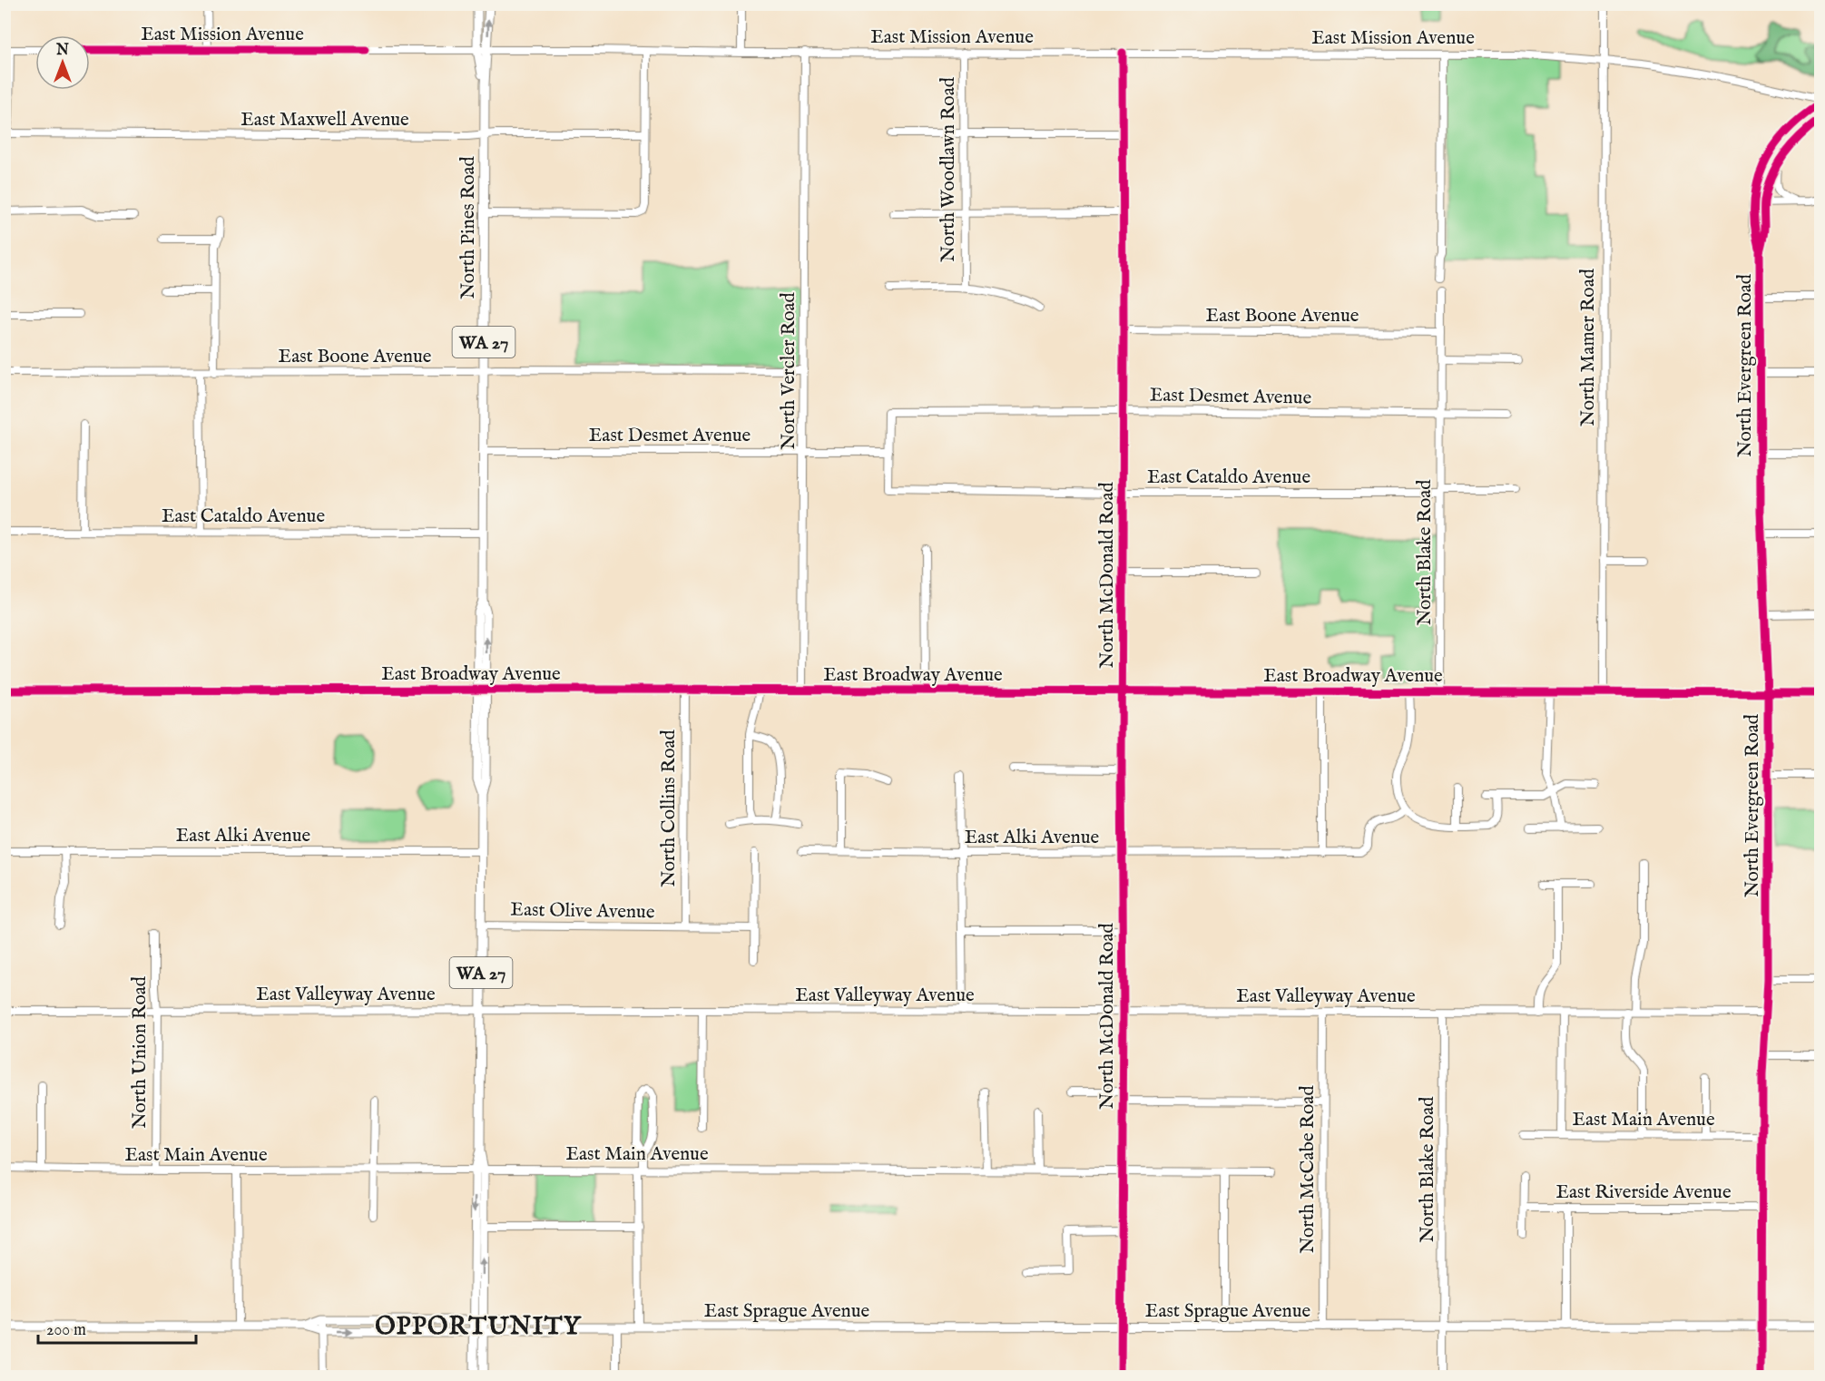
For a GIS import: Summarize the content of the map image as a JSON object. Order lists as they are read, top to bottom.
{
  "streets": {
    "main road": [
      "North Pines Road",
      "WA 27",
      "North Evergreen Road",
      "East Broadway Avenue",
      "East Sprague Avenue"
    ],
    "street": [
      "East Mission Avenue",
      "East Maxwell Avenue",
      "North Woodlawn Road",
      "East Boone Avenue",
      "North Mamer Road",
      "North Vercler Road",
      "East Desmet Avenue",
      "East Cataldo Avenue",
      "North Blake Road",
      "North McDonald Road",
      "North Collins Road",
      "East Alki Avenue",
      "East Olive Avenue",
      "East Valleyway Avenue",
      "North Union Road",
      "East Main Avenue",
      "North McCabe Road",
      "East Riverside Avenue"
    ]
  },
  "crossings": [
    ["East Mission Avenue", "North Woodlawn Road"],
    ["East Mission Avenue", "North Pines Road"],
    ["East Mission Avenue", "North Mamer Road"],
    ["East Mission Avenue", "North Evergreen Road"],
    ["East Mission Avenue", "North Vercler Road"],
    ["East Mission Avenue", "North McDonald Road"],
    ["East Maxwell Avenue", "North Pines Road"],
    ["North Pines Road", "East Boone Avenue"],
    ["North Pines Road", "WA 27"],
    ["North Pines Road", "East Desmet Avenue"],
    ["North Pines Road", "East Cataldo Avenue"],
    ["North Pines Road", "East Broadway Avenue"],
    ["North Pines Road", "East Alki Avenue"],
    ["North Pines Road", "East Olive Avenue"],
    ["North Pines Road", "East Valleyway Avenue"],
    ["North Pines Road", "East Main Avenue"],
    ["North Pines Road", "East Sprague Avenue"],
    ["East Boone Avenue", "North Vercler Road"],
    ["East Boone Avenue", "North Blake Road"],
    ["East Boone Avenue", "North McDonald Road"],
    ["WA 27", "East Sprague Avenue"],
    ["North Mamer Road", "East Broadway Avenue"],
    ["North Evergreen Road", "East Broadway Avenue"],
    ["North Evergreen Road", "East Valleyway Avenue"],
    ["North Evergreen Road", "East Main Avenue"],
    ["North Evergreen Road", "East Riverside Avenue"],
    ["North Evergreen Road", "East Sprague Avenue"],
    ["North Vercler Road", "East Desmet Avenue"],
    ["North Vercler Road", "East Broadway Avenue"],
    ["East Desmet Avenue", "East Cataldo Avenue"],
    ["East Desmet Avenue", "North Blake Road"],
    ["East Desmet Avenue", "North McDonald Road"],
    ["East Cataldo Avenue", "North Blake Road"],
    ["East Cataldo Avenue", "North McDonald Road"],
    ["North Blake Road", "East Broadway Avenue"],
    ["North Blake Road", "East Valleyway Avenue"],
    ["North Blake Road", "East Sprague Avenue"],
    ["North McDonald Road", "East Broadway Avenue"],
    ["North McDonald Road", "East Alki Avenue"],
    ["North McDonald Road", "East Valleyway Avenue"],
    ["North McDonald Road", "East Main Avenue"],
    ["North McDonald Road", "East Sprague Avenue"],
    ["East Broadway Avenue", "North Collins Road"],
    ["North Collins Road", "East Olive Avenue"],
    ["East Valleyway Avenue", "North Union Road"],
    ["East Valleyway Avenue", "North McCabe Road"],
    ["North Union Road", "East Main Avenue"],
    ["North McCabe Road", "East Sprague Avenue"]
  ],
  "districts": ["OPPORTUNITY"],
  "scale_bar": "200 m",
  "north": "top"
}
